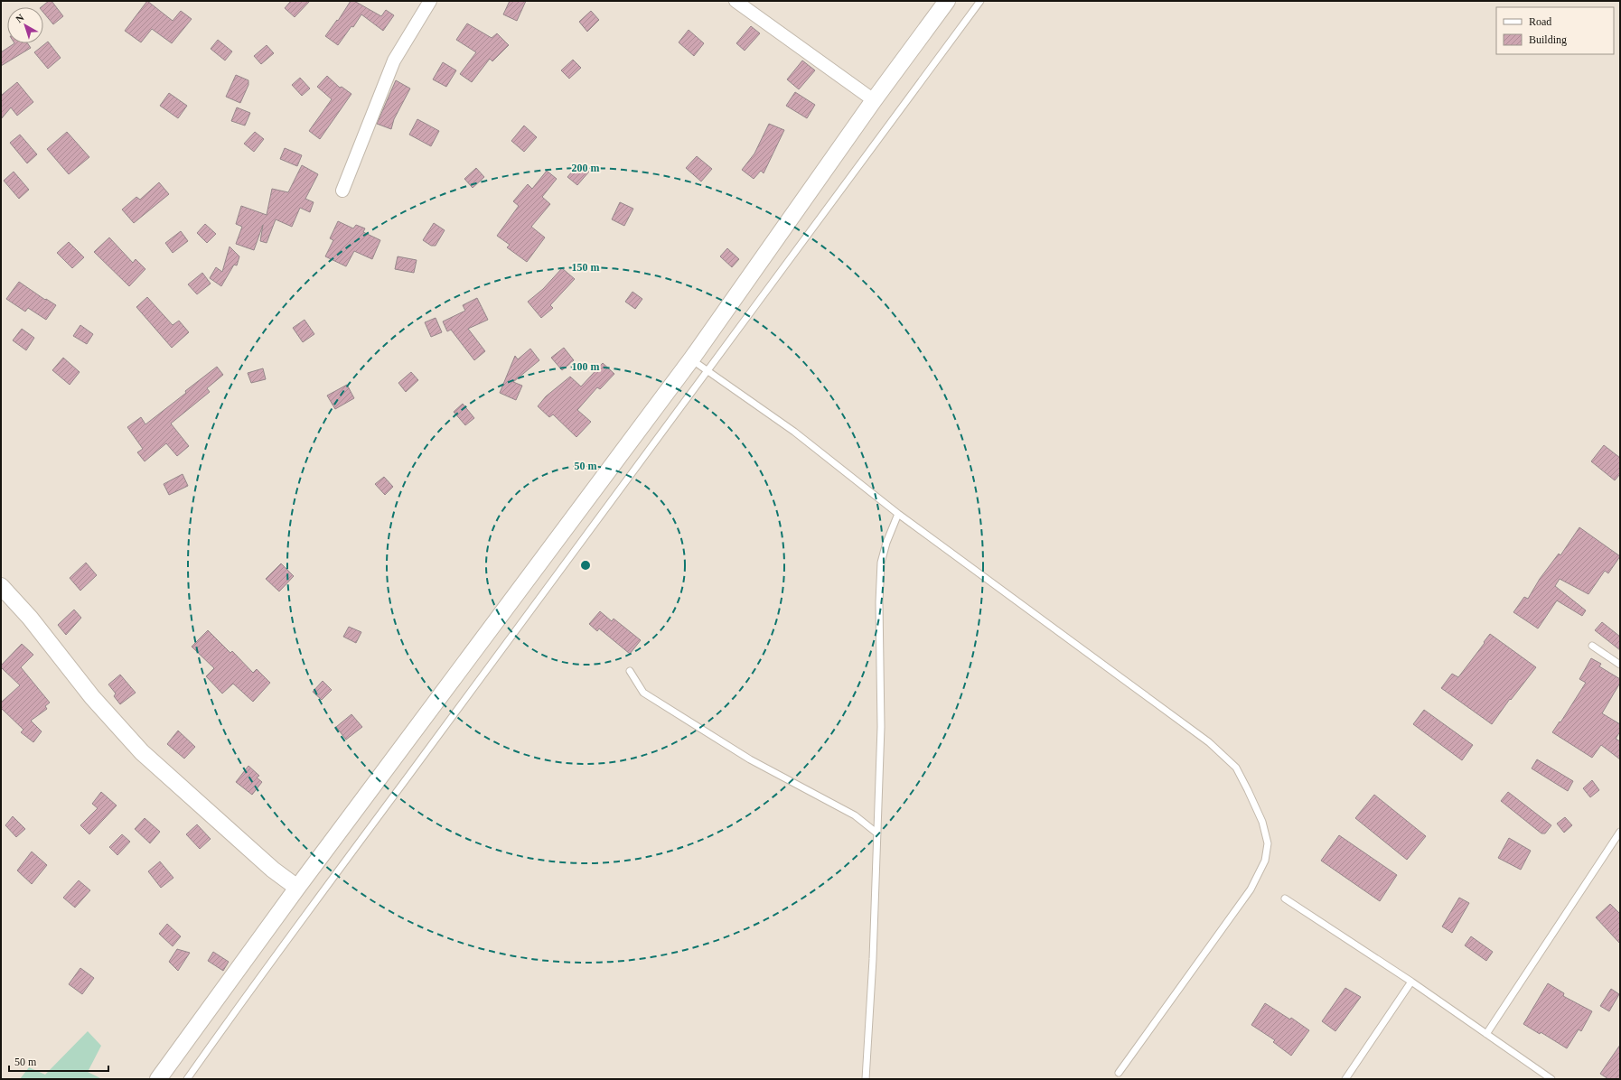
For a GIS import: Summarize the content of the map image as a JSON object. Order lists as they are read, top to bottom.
{
  "legend": ["Road", "Building"],
  "scale_bar": "50 m",
  "north": "top left",
  "rings": [
    "200 m",
    "150 m",
    "100 m",
    "50 m"
  ]
}
